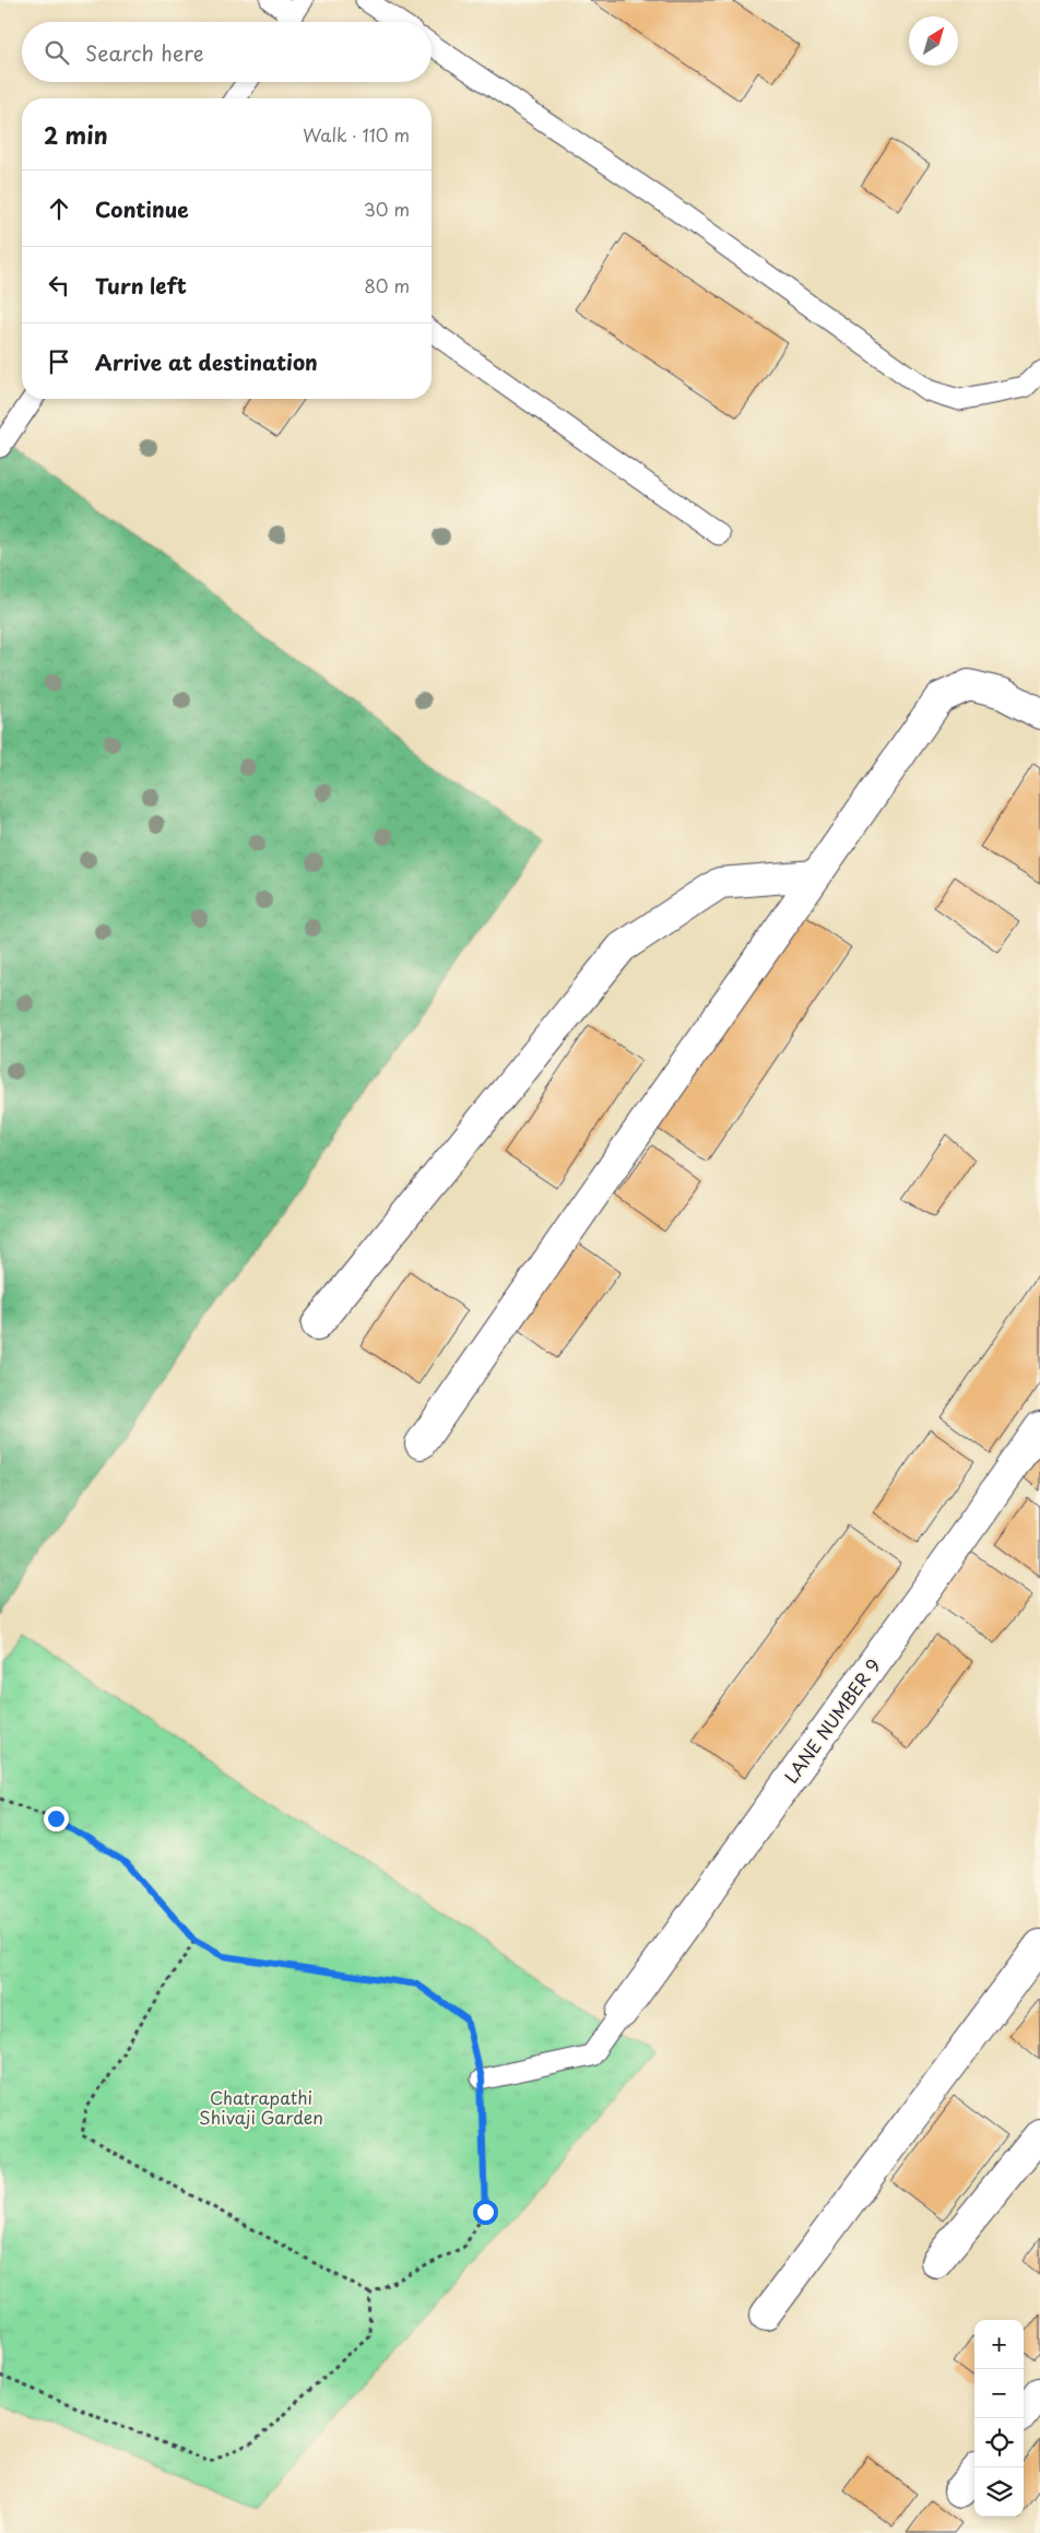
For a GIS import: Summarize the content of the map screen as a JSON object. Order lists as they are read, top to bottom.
{
  "streets": {
    "street": ["LANE NUMBER 9"]
  },
  "parks": ["Chatrapathi Shivaji Garden"],
  "north": "top right",
  "page": {
    "search": "Search here",
    "heading": ["2 min", "Walk · 110 m"],
    "list": [
      ["Continue", "30 m"],
      ["Turn left", "80 m"],
      "Arrive at destination"
    ],
    "map_buttons": ["+", "−"]
  }
}
